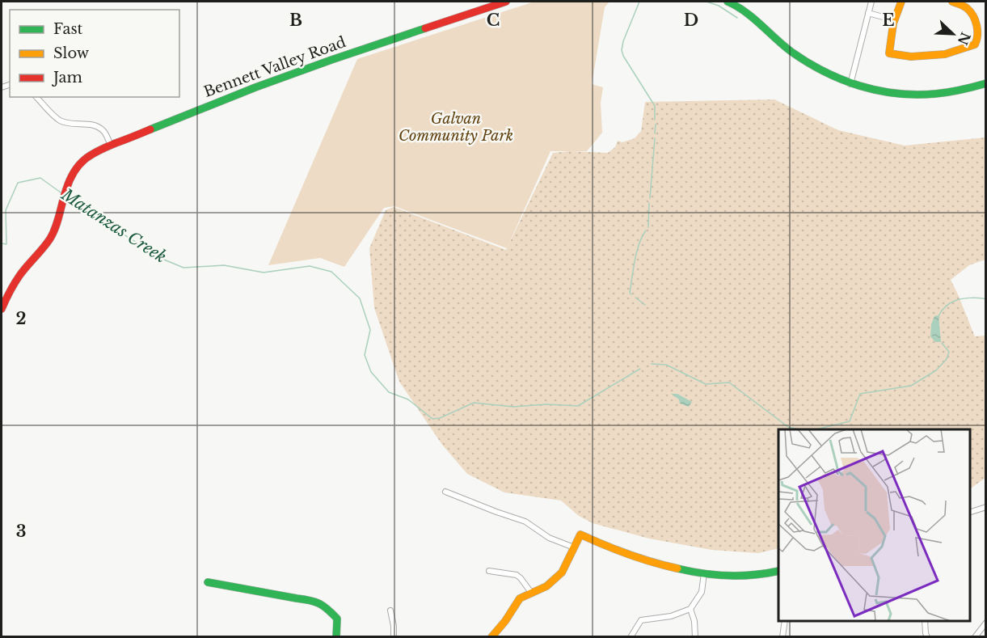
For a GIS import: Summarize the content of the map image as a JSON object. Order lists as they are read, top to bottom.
{
  "streets": {
    "street": ["Bennett Valley Road"]
  },
  "water": ["Matanzas Creek"],
  "parks": ["Galvan Community Park"],
  "legend": ["Fast", "Slow", "Jam"],
  "north": "bottom right",
  "grid": {
    "columns": [
      "B",
      "C",
      "D",
      "E"
    ],
    "rows": ["2", "3"]
  }
}
